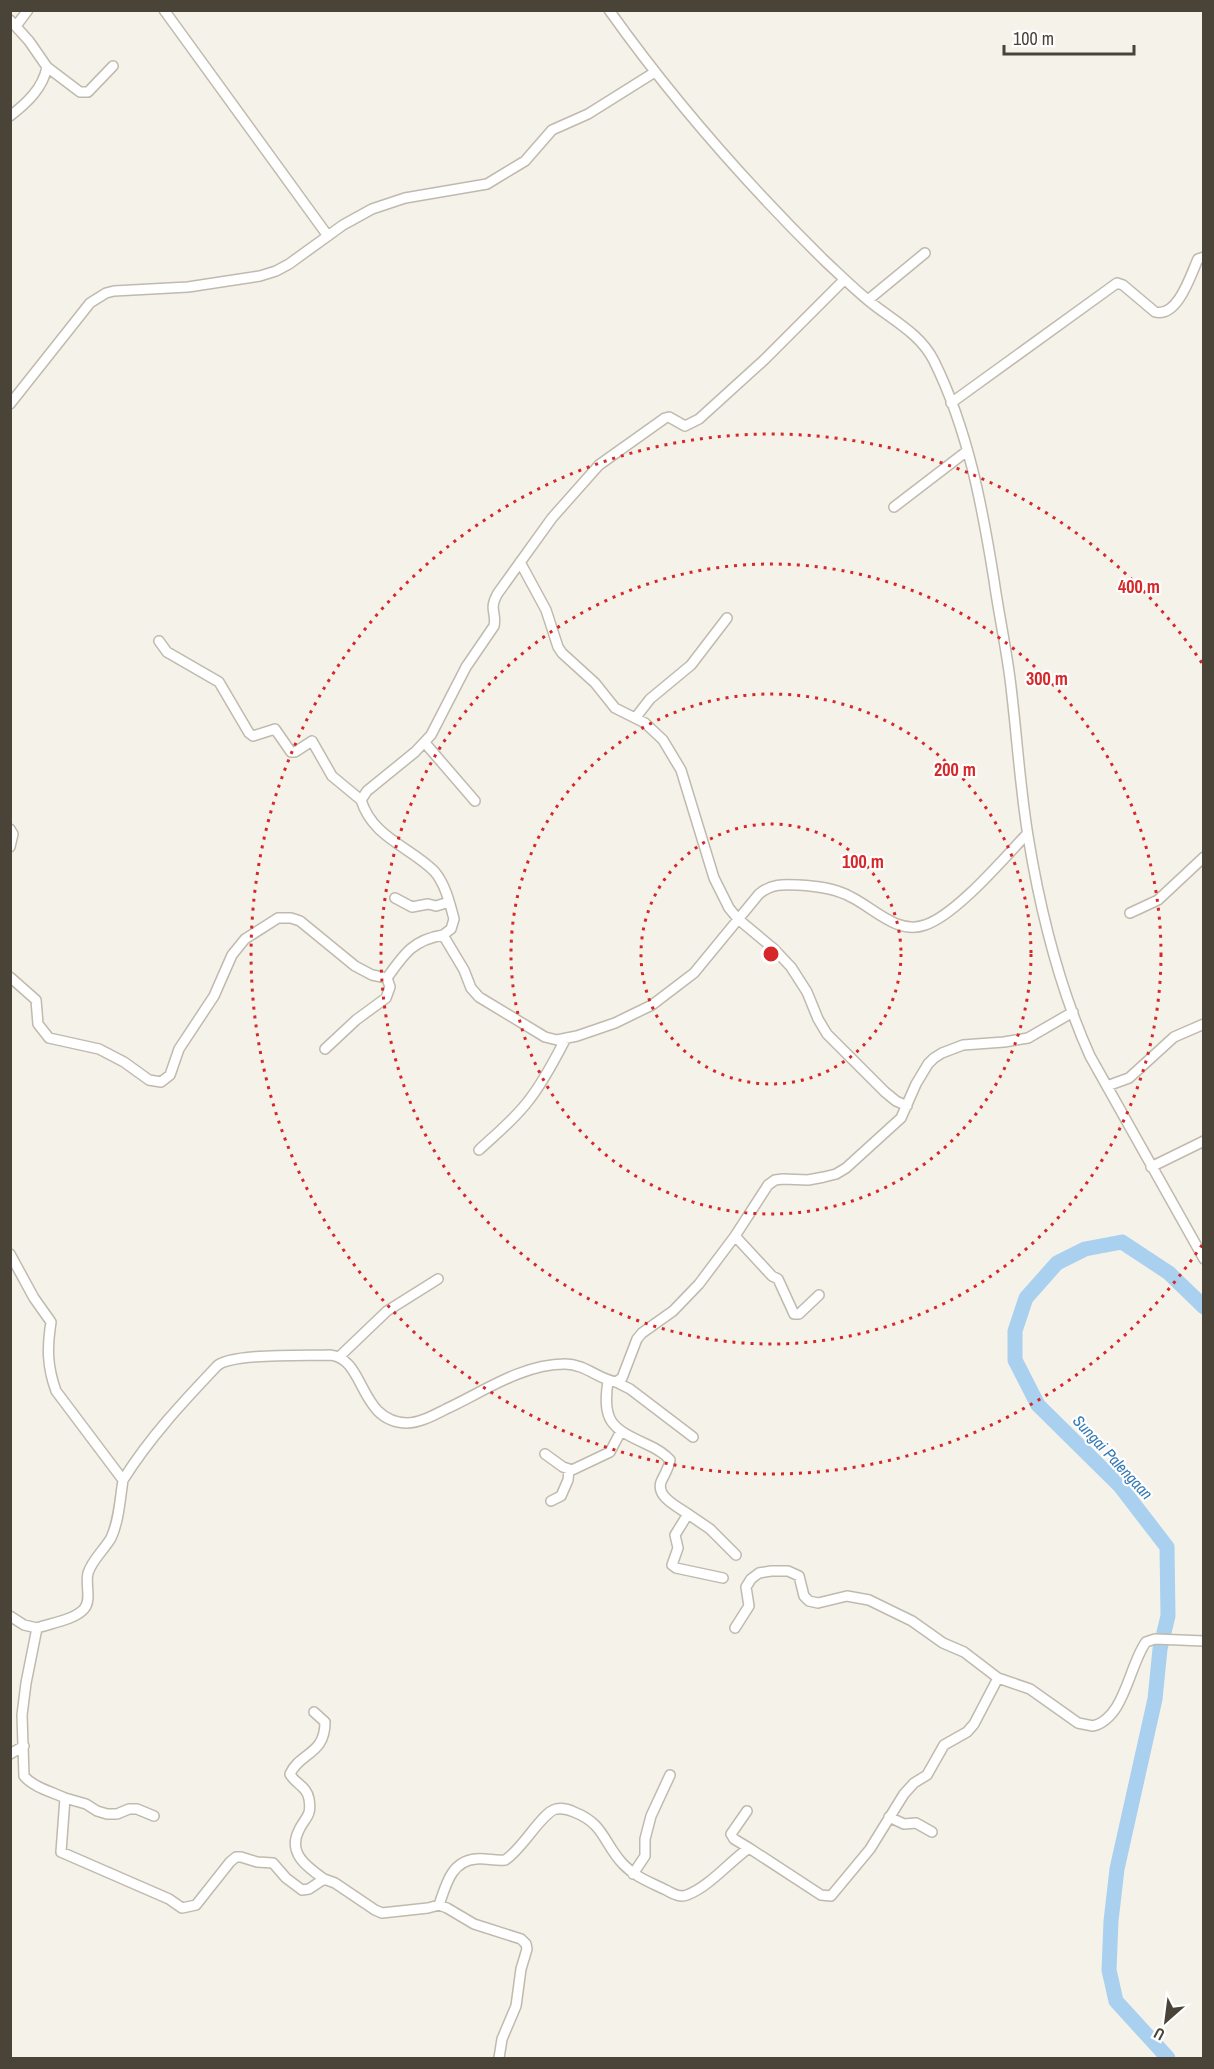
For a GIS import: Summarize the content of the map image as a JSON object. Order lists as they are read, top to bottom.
{
  "water": ["Sungai Palengaan"],
  "scale_bar": "100 m",
  "north": "bottom left",
  "rings": [
    "400 m",
    "300 m",
    "200 m",
    "100 m"
  ]
}
